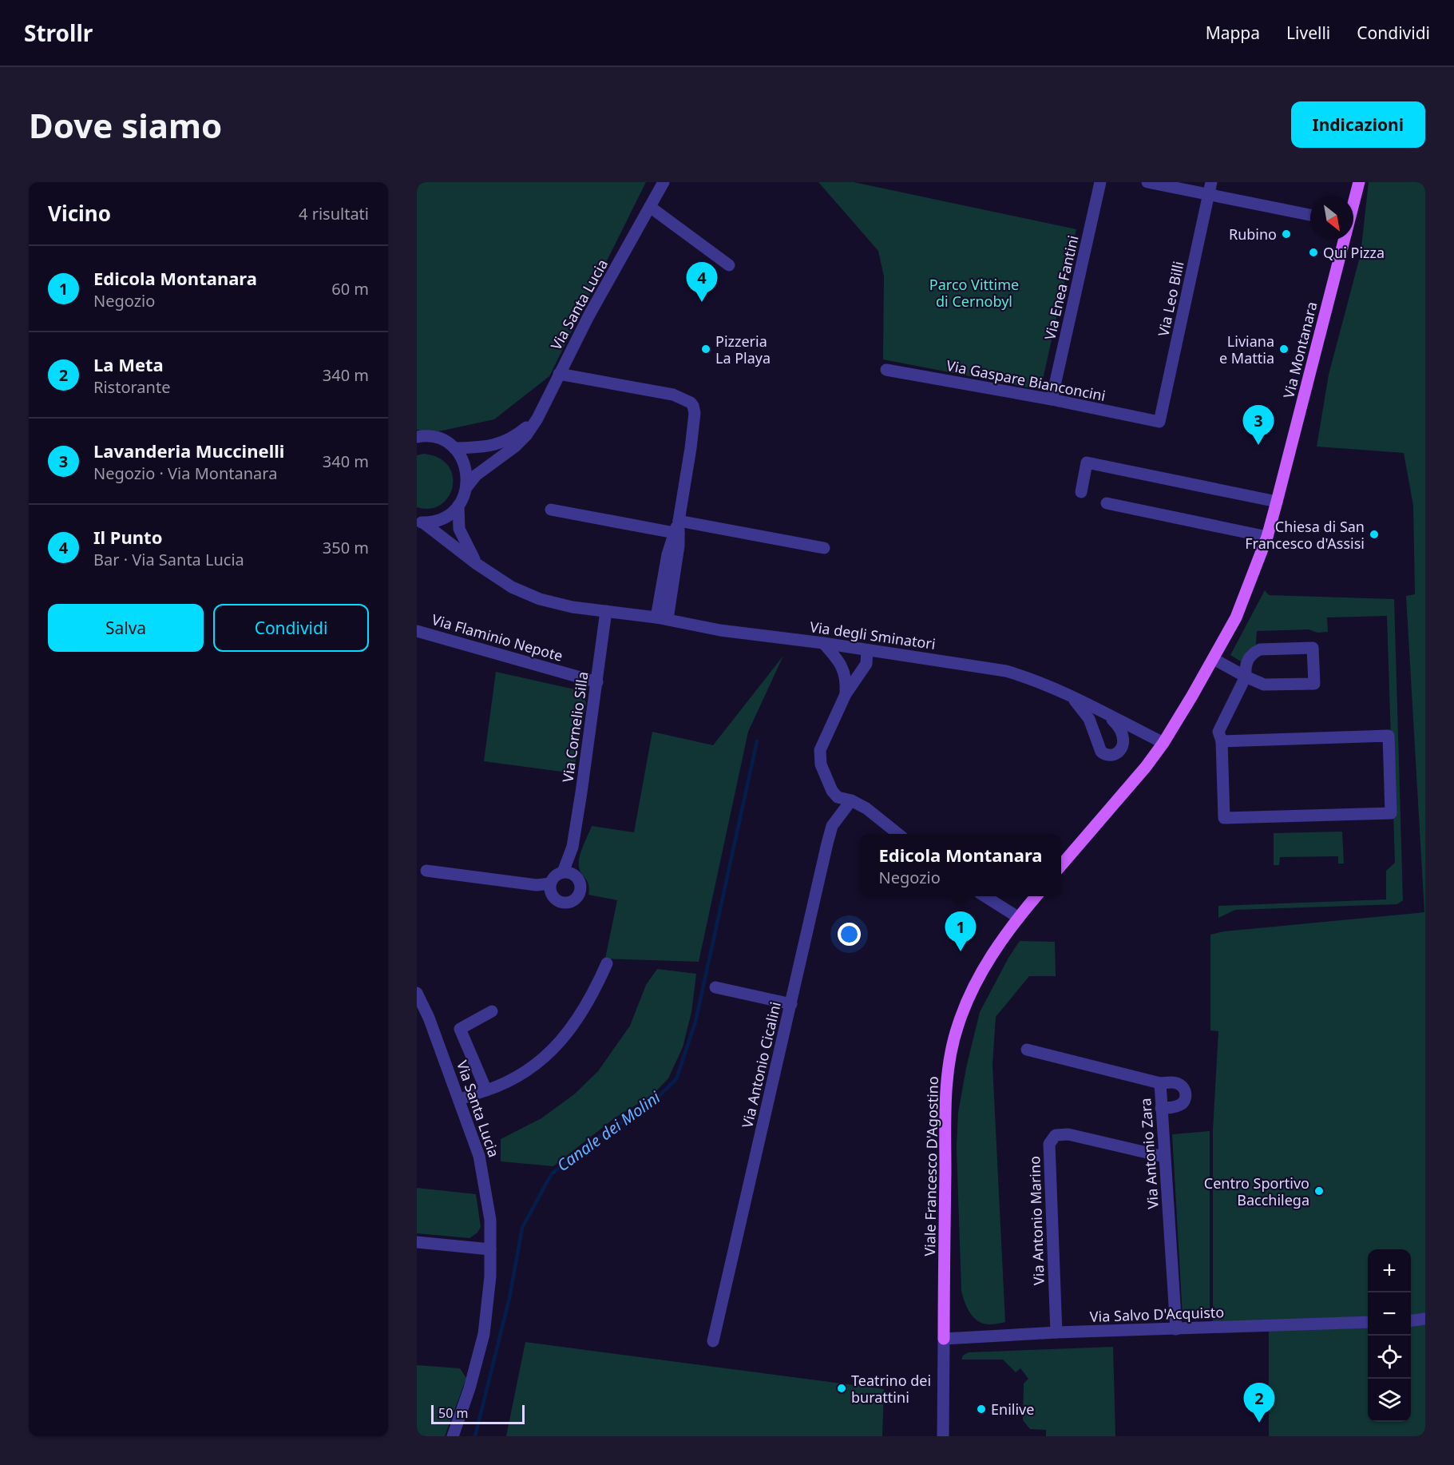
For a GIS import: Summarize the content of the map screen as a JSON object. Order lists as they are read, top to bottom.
{
  "streets": {
    "main road": ["Via Montanara", "Viale Francesco D'Agostino"],
    "street": [
      "Via Enea Fantini",
      "Via Leo Billi",
      "Via Santa Lucia",
      "Via Gaspare Bianconcini",
      "Via degli Sminatori",
      "Via Flaminio Nepote",
      "Via Cornelio Silla",
      "Via Antonio Cicalini",
      "Via Antonio Zara",
      "Via Antonio Marino",
      "Via Salvo D'Acquisto"
    ]
  },
  "crossings": [
    ["Via Enea Fantini", "Via Gaspare Bianconcini"],
    ["Via Leo Billi", "Via Gaspare Bianconcini"],
    ["Via Santa Lucia", "Via degli Sminatori"],
    ["Via degli Sminatori", "Via Cornelio Silla"],
    ["Via Flaminio Nepote", "Via Cornelio Silla"],
    ["Via Antonio Zara", "Via Antonio Marino"],
    ["Via Antonio Zara", "Via Salvo D'Acquisto"],
    ["Viale Francesco D'Agostino", "Via Salvo D'Acquisto"],
    ["Via Antonio Marino", "Via Salvo D'Acquisto"]
  ],
  "water": ["Canale dei Molini"],
  "parks": ["Parco Vittime di Cernobyl"],
  "places": [
    "Rubino",
    "Qui Pizza",
    "Pizzeria La Playa",
    "Liviana e Mattia",
    "Chiesa di San Francesco d'Assisi",
    "Centro Sportivo Bacchilega",
    "Teatrino dei burattini",
    "Enilive"
  ],
  "scale_bar": "50 m",
  "north": "bottom right",
  "page": {
    "header": "Strollr",
    "nav": ["Mappa", "Livelli", "Condividi"],
    "buttons": [
      "Indicazioni",
      ["Salva", "Condividi"]
    ],
    "title": "Dove siamo",
    "heading": ["Vicino", "4 risultati"],
    "list": [
      {
        "mark": "1",
        "name": "Edicola Montanara",
        "note": "Negozio",
        "value": "60 m"
      },
      {
        "mark": "2",
        "name": "La Meta",
        "note": "Ristorante",
        "value": "340 m"
      },
      {
        "mark": "3",
        "name": "Lavanderia Muccinelli",
        "note": "Negozio · Via Montanara",
        "value": "340 m"
      },
      {
        "mark": "4",
        "name": "Il Punto",
        "note": "Bar · Via Santa Lucia",
        "value": "350 m"
      }
    ],
    "pins": [
      "4",
      "3",
      "1",
      "2"
    ],
    "popup": ["Edicola Montanara", "Negozio"],
    "map_buttons": ["+", "−"],
    "scale": "50 m"
  }
}
